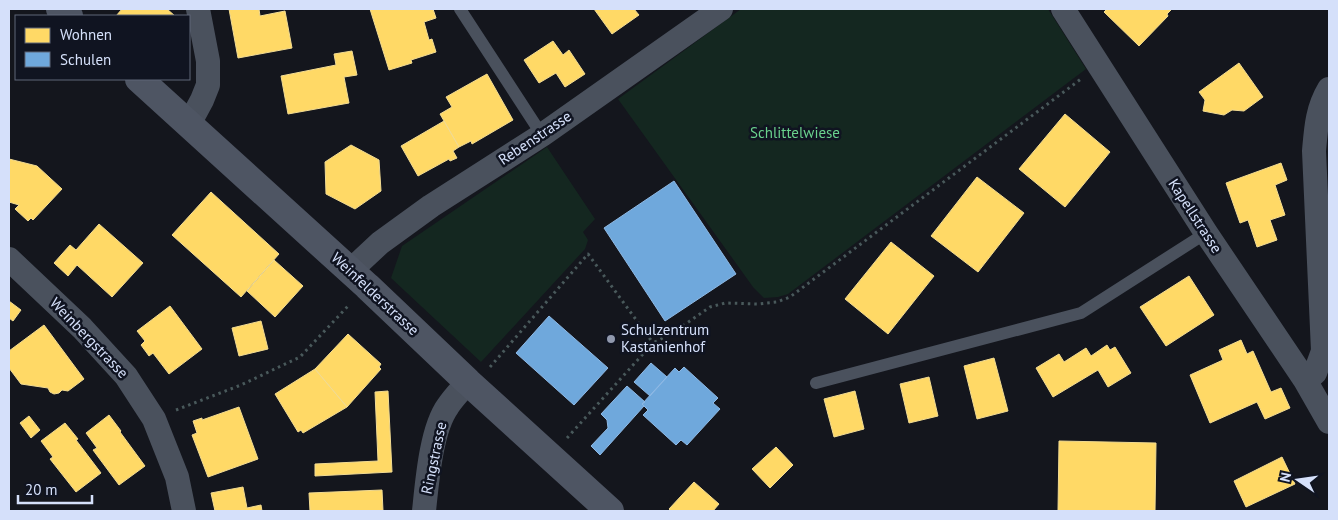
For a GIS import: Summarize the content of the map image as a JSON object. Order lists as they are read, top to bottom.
{
  "streets": {
    "main road": ["Weinfelderstrasse"],
    "street": [
      "Rebenstrasse",
      "Kapellstrasse",
      "Weinbergstrasse",
      "Ringstrasse"
    ]
  },
  "crossings": [
    ["Rebenstrasse", "Weinfelderstrasse"],
    ["Weinfelderstrasse", "Ringstrasse"]
  ],
  "parks": ["Schlittelwiese"],
  "places": ["Schulzentrum Kastanienhof"],
  "legend": ["Wohnen", "Schulen"],
  "scale_bar": "20 m",
  "north": "left"
}
